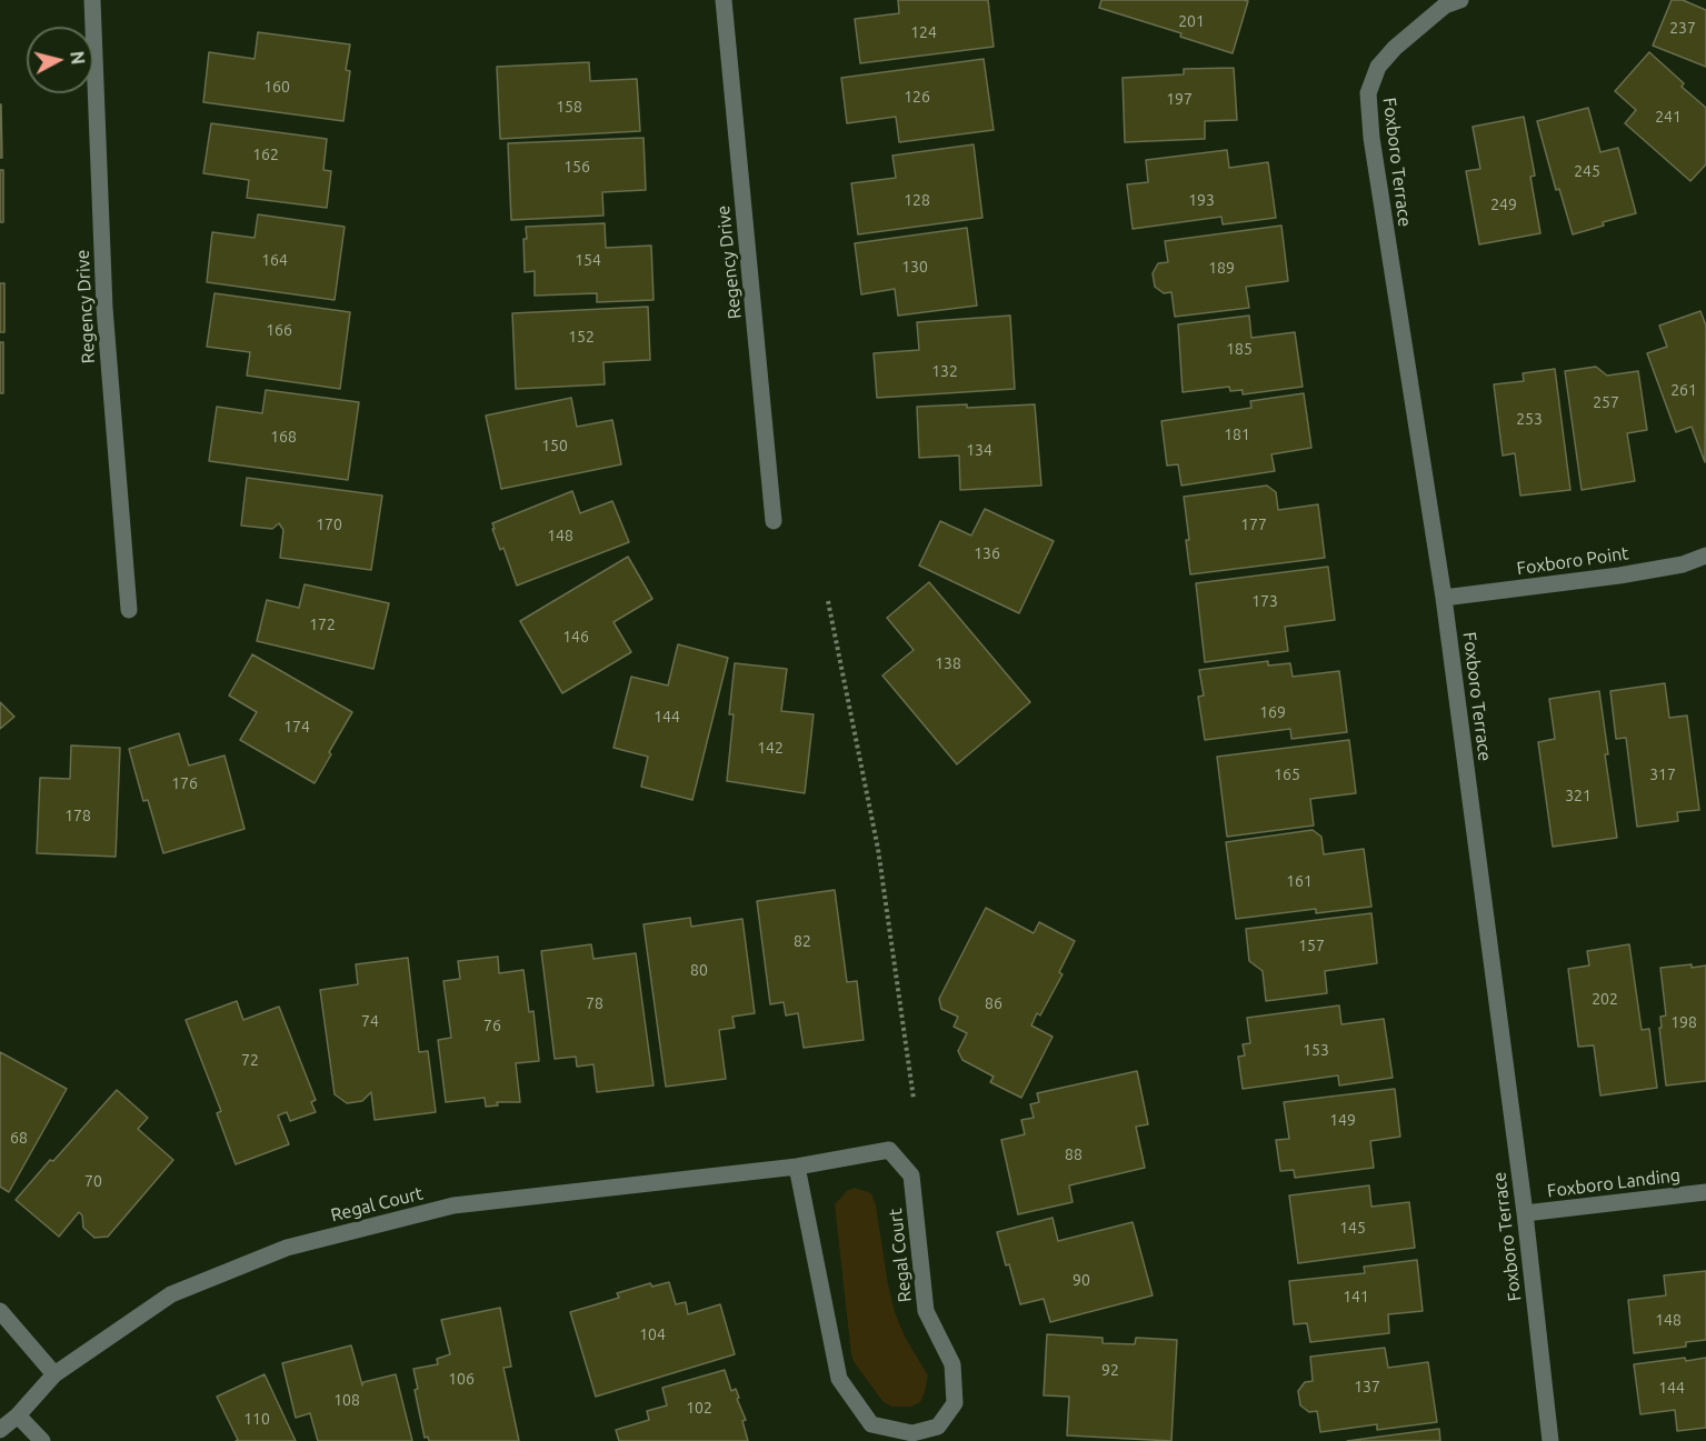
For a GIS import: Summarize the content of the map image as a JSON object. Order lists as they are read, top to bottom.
{
  "streets": {
    "street": [
      "Foxboro Terrace",
      "Regency Drive",
      "Foxboro Point",
      "Foxboro Landing",
      "Regal Court"
    ]
  },
  "crossings": [
    ["Foxboro Terrace", "Foxboro Point"],
    ["Foxboro Terrace", "Foxboro Landing"]
  ],
  "house_numbers": [
    "201",
    "237",
    "124",
    "160",
    "126",
    "197",
    "158",
    "241",
    "162",
    "156",
    "245",
    "128",
    "193",
    "249",
    "164",
    "154",
    "130",
    "189",
    "166",
    "152",
    "185",
    "132",
    "261",
    "257",
    "253",
    "181",
    "168",
    "150",
    "134",
    "170",
    "177",
    "148",
    "136",
    "173",
    "172",
    "146",
    "138",
    "169",
    "144",
    "174",
    "142",
    "165",
    "317",
    "176",
    "321",
    "178",
    "161",
    "82",
    "157",
    "80",
    "202",
    "78",
    "86",
    "74",
    "198",
    "76",
    "153",
    "72",
    "149",
    "68",
    "88",
    "70",
    "145",
    "90",
    "141",
    "148",
    "104",
    "92",
    "106",
    "137",
    "144",
    "108",
    "102",
    "110"
  ],
  "north": "right"
}
